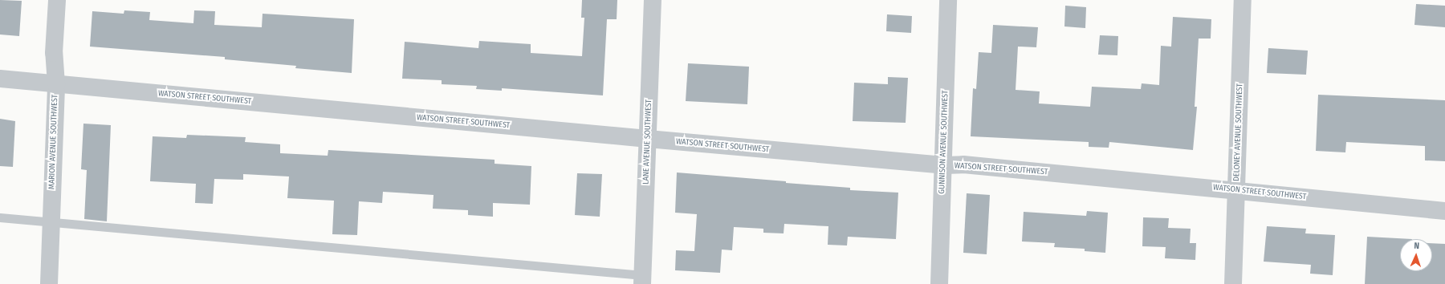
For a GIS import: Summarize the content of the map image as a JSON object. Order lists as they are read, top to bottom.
{
  "streets": {
    "street": [
      "WATSON STREET SOUTHWEST",
      "DELONEY AVENUE SOUTHWEST",
      "MARION AVENUE SOUTHWEST",
      "LANE AVENUE SOUTHWEST",
      "GUNNISON AVENUE SOUTHWEST"
    ]
  },
  "crossings": [
    ["WATSON STREET SOUTHWEST", "DELONEY AVENUE SOUTHWEST"],
    ["WATSON STREET SOUTHWEST", "MARION AVENUE SOUTHWEST"],
    ["WATSON STREET SOUTHWEST", "LANE AVENUE SOUTHWEST"],
    ["WATSON STREET SOUTHWEST", "GUNNISON AVENUE SOUTHWEST"]
  ],
  "north": "top"
}
